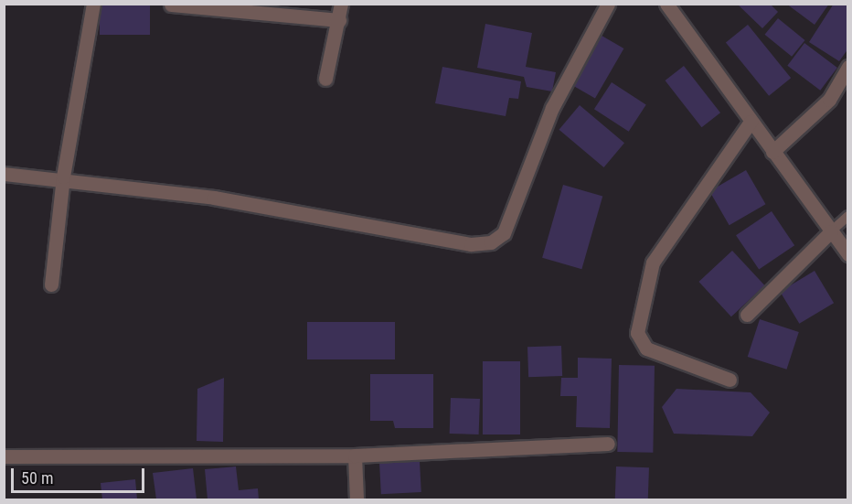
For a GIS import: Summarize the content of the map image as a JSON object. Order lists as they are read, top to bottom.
{
  "scale_bar": "50 m"
}
